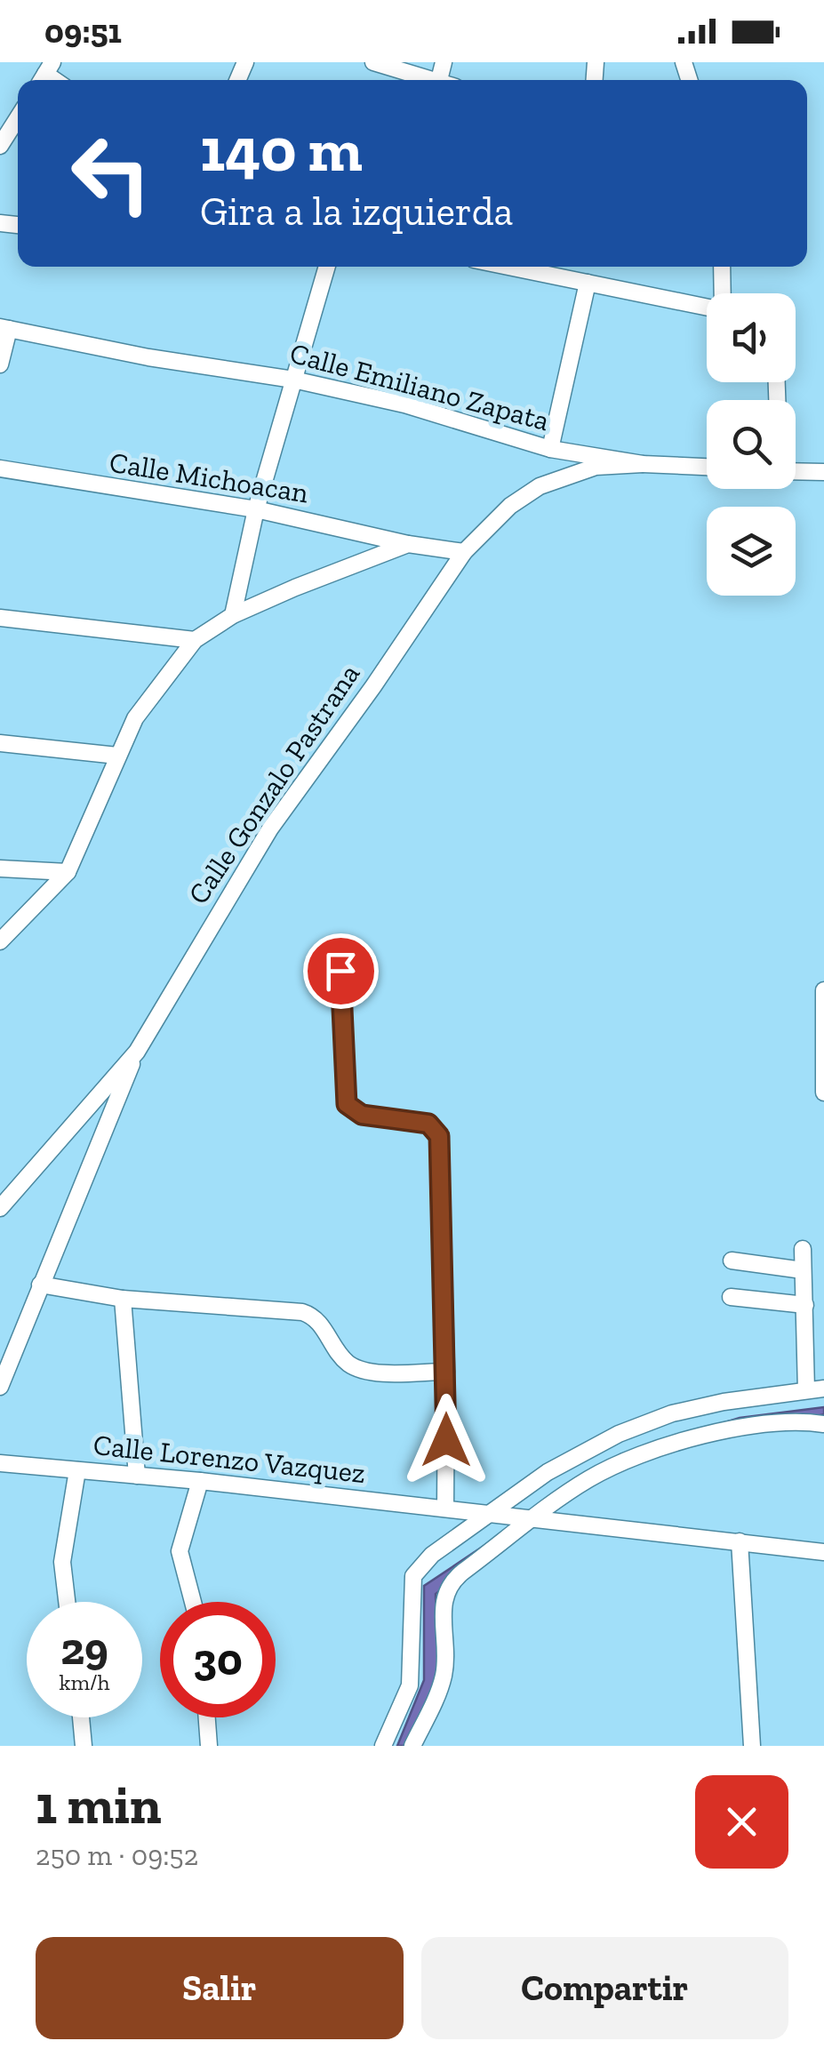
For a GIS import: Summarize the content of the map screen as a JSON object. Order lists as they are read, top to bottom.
{
  "streets": {
    "street": [
      "Calle Emiliano Zapata",
      "Calle Michoacan",
      "Calle Gonzalo Pastrana",
      "Calle Lorenzo Vazquez"
    ]
  },
  "crossings": [
    ["Calle Emiliano Zapata", "Calle Gonzalo Pastrana"],
    ["Calle Michoacan", "Calle Gonzalo Pastrana"]
  ],
  "page": {
    "status": "09:51",
    "turn": ["140 m", "Gira a la izquierda"],
    "speed": "29 km/h",
    "limit": "30",
    "heading": ["1 min", "250 m · 09:52"],
    "buttons": ["Salir", "Compartir"]
  }
}
